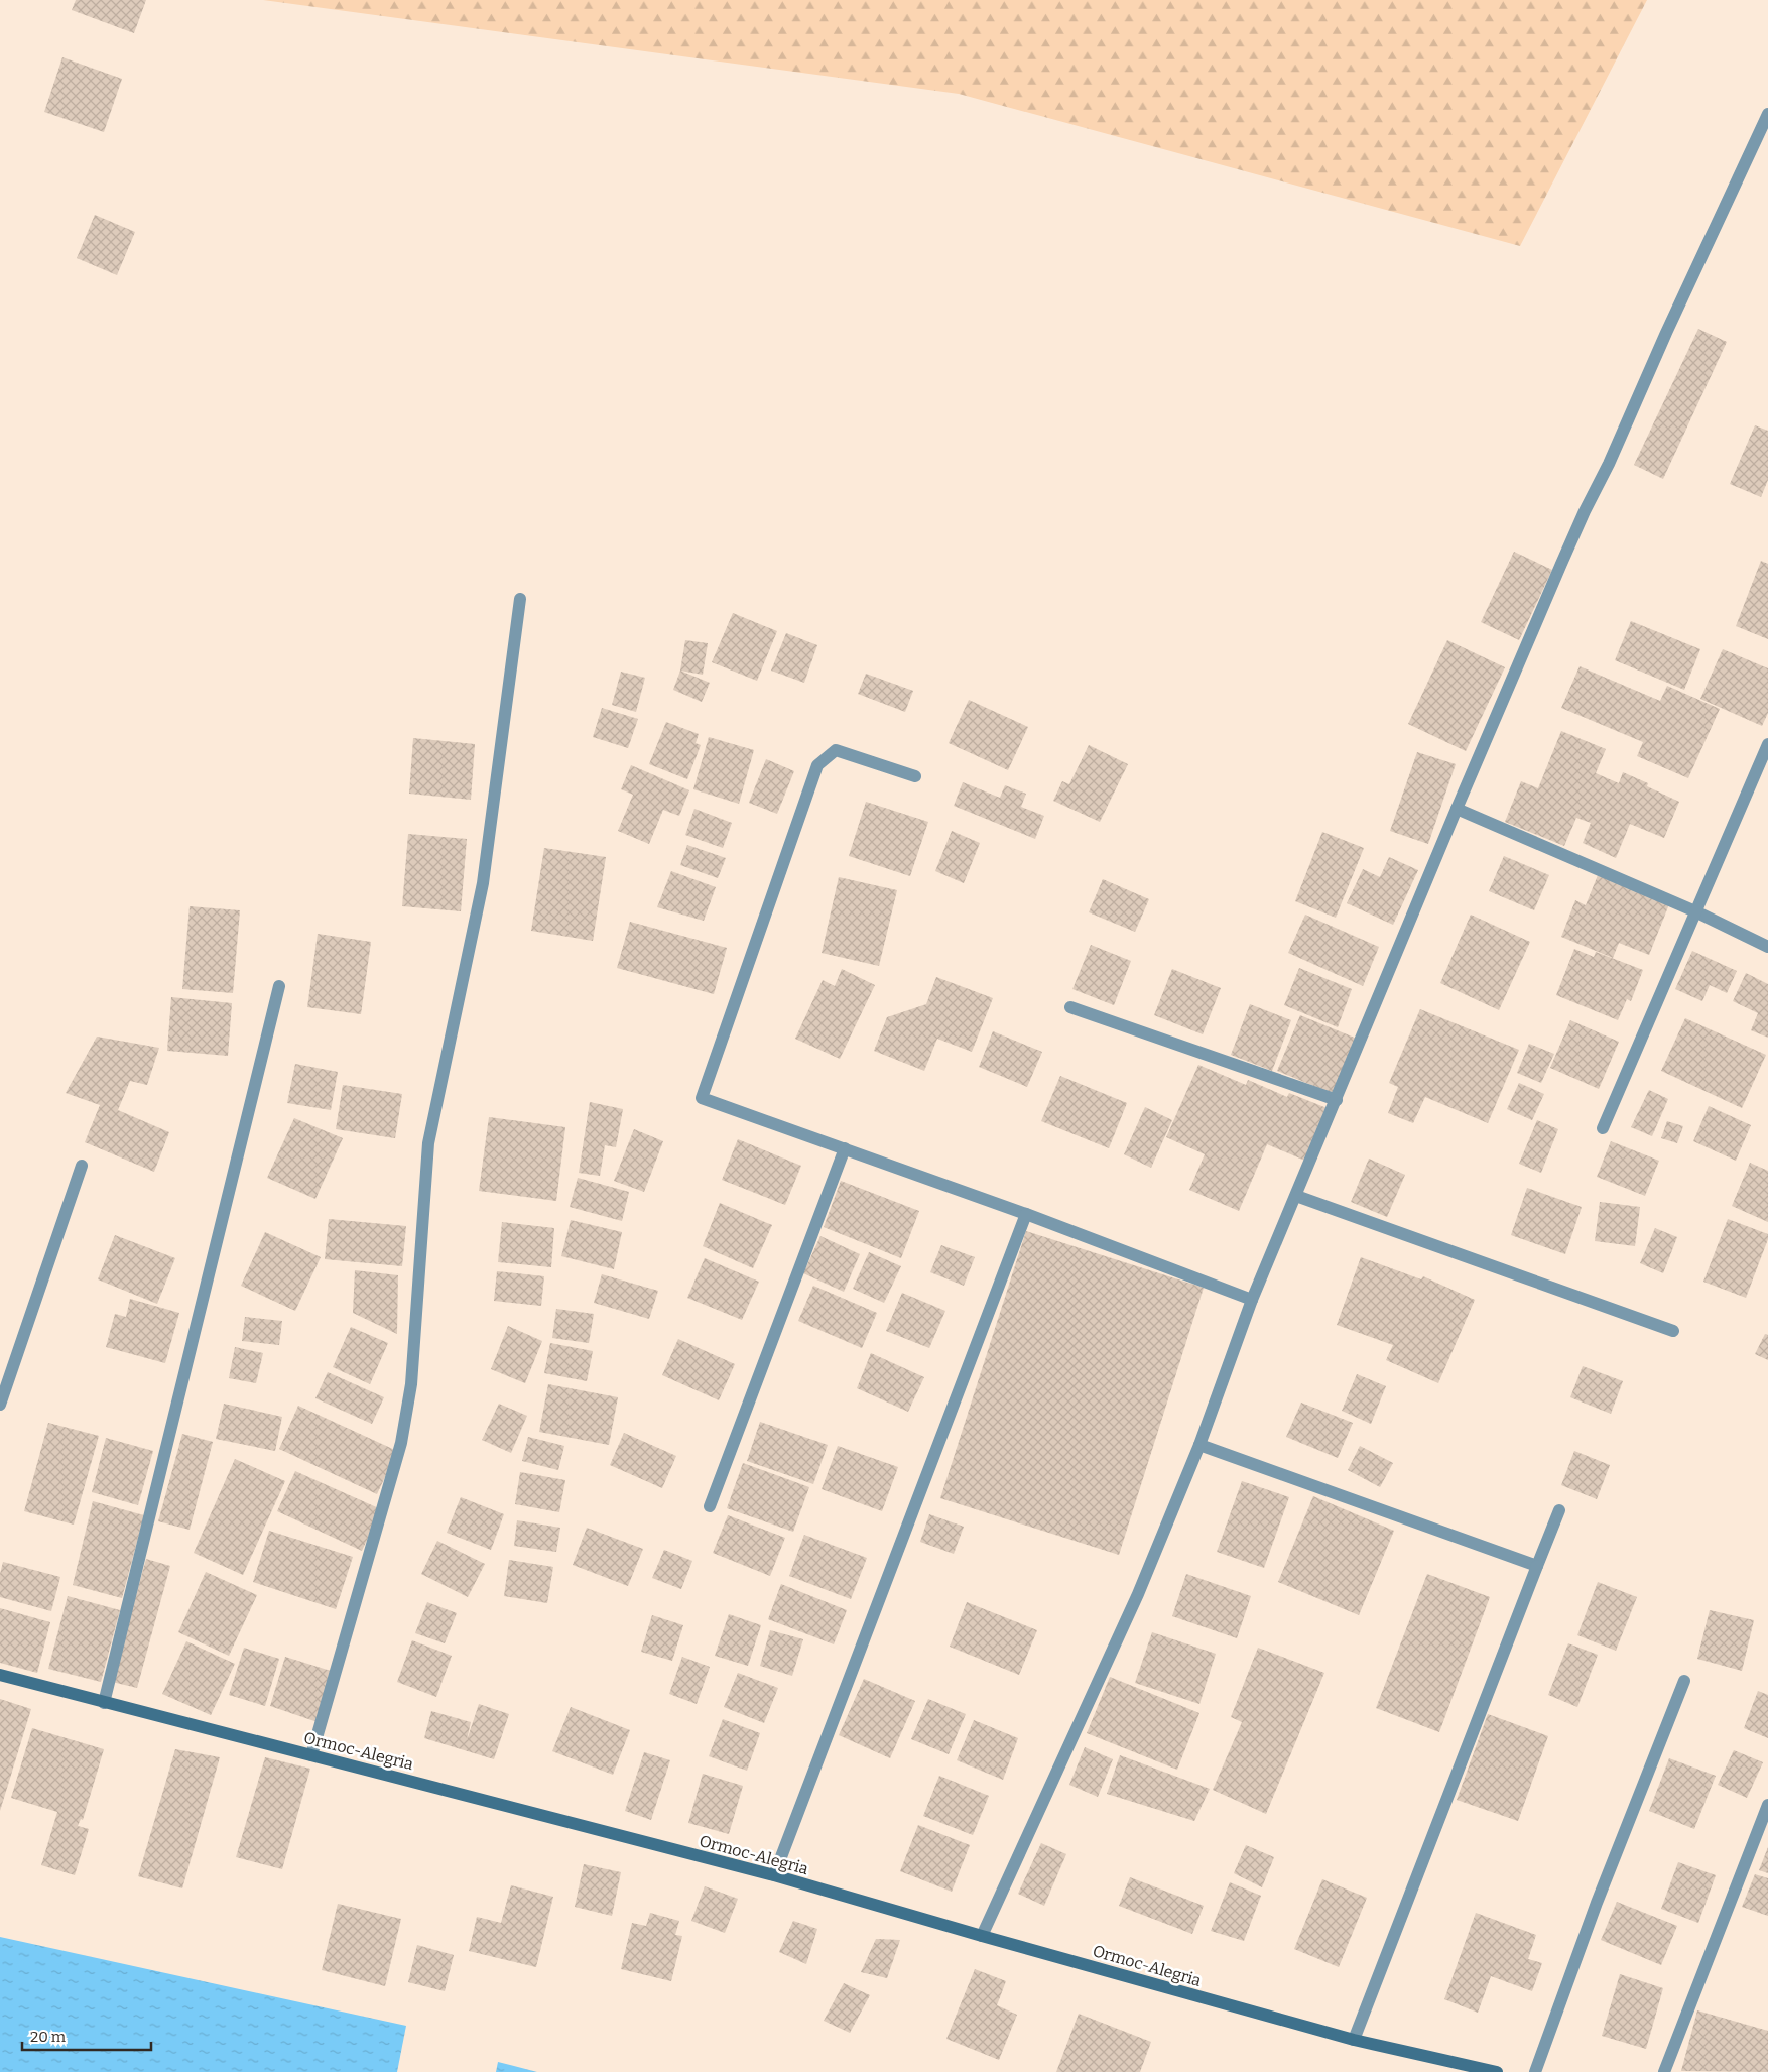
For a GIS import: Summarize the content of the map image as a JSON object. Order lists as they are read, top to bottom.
{
  "streets": {
    "street": ["Ormoc-Alegria"]
  },
  "scale_bar": "20 m"
}
